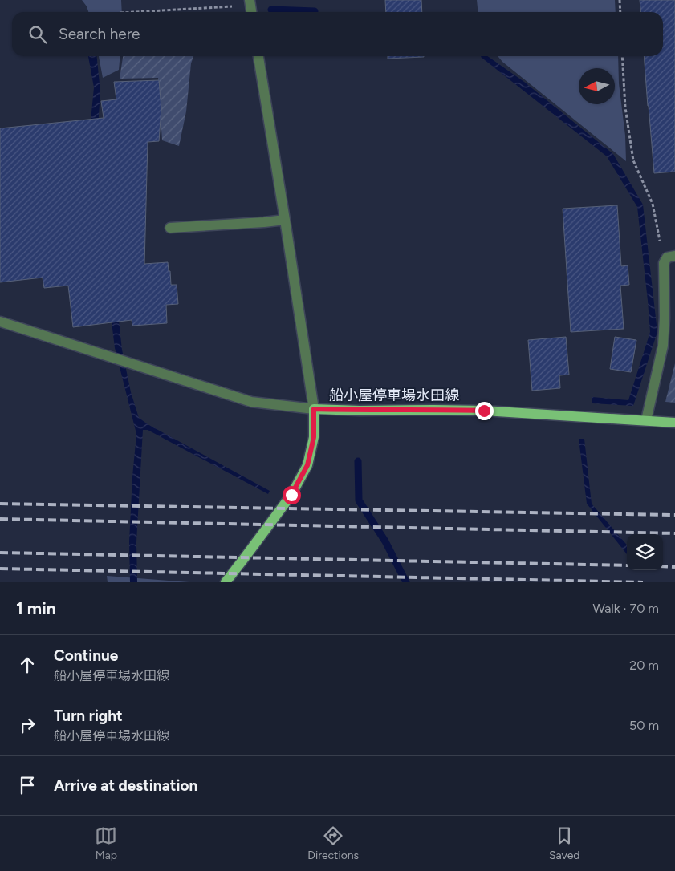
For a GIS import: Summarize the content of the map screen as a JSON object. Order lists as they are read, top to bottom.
{
  "streets": {
    "main road": ["船小屋停車場水田線"]
  },
  "north": "left",
  "page": {
    "search": "Search here",
    "heading": ["1 min", "Walk · 70 m"],
    "list": [
      ["Continue", "船小屋停車場水田線", "20 m"],
      ["Turn right", "船小屋停車場水田線", "50 m"],
      "Arrive at destination"
    ],
    "nav": ["Map", "Directions", "Saved"]
  }
}
